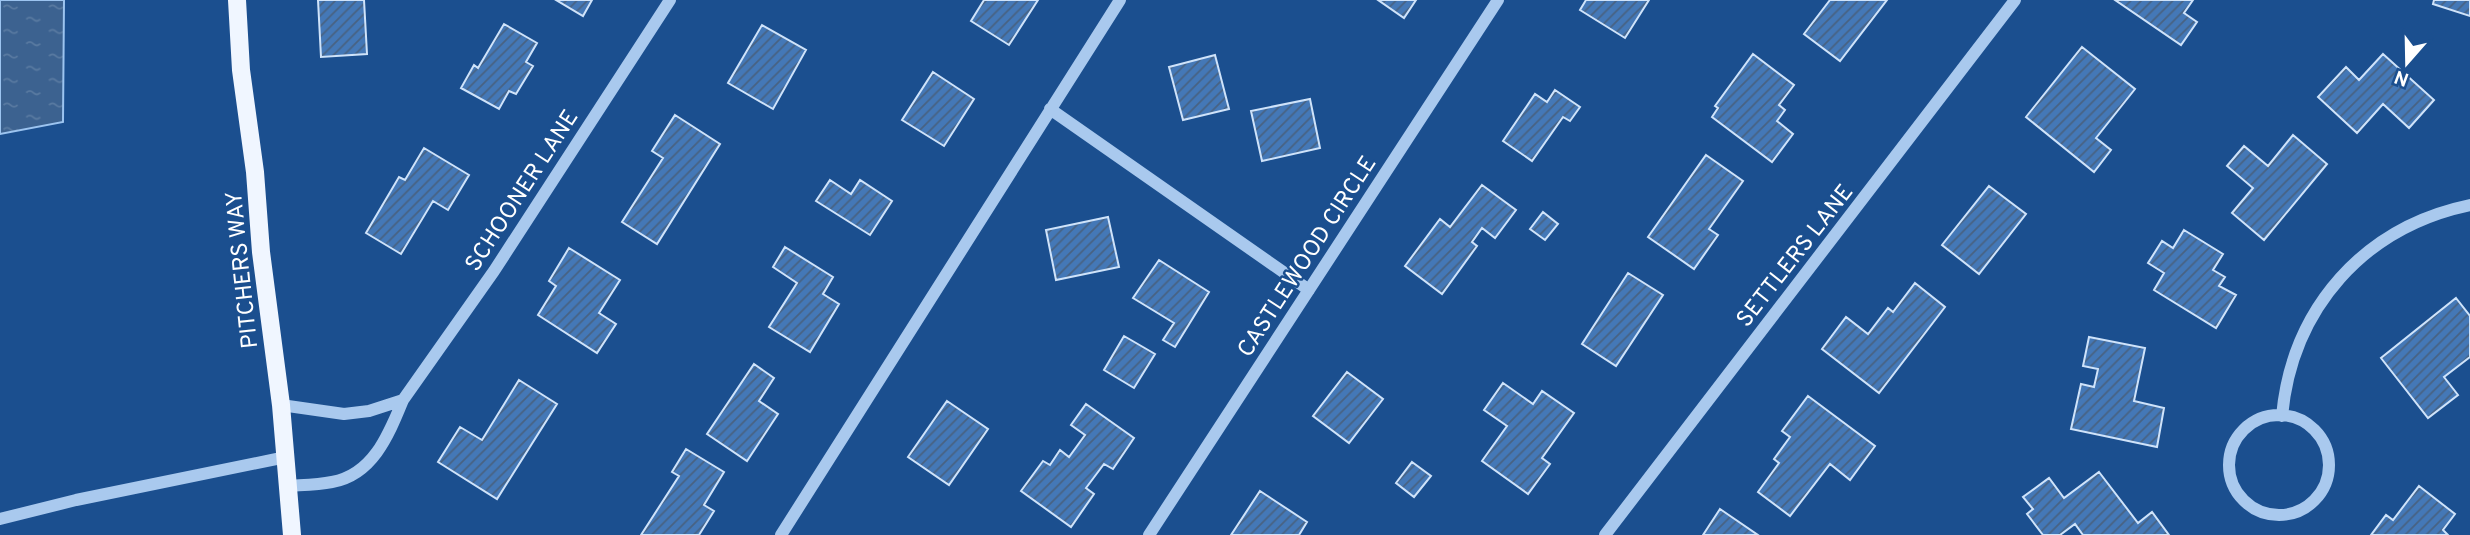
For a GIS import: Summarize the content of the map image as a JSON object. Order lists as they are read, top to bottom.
{
  "streets": {
    "main road": ["PITCHERS WAY"],
    "street": ["SCHOONER LANE", "SETTLERS LANE", "CASTLEWOOD CIRCLE"]
  },
  "crossings": [
    ["SCHOONER LANE", "PITCHERS WAY"]
  ],
  "north": "bottom"
}
